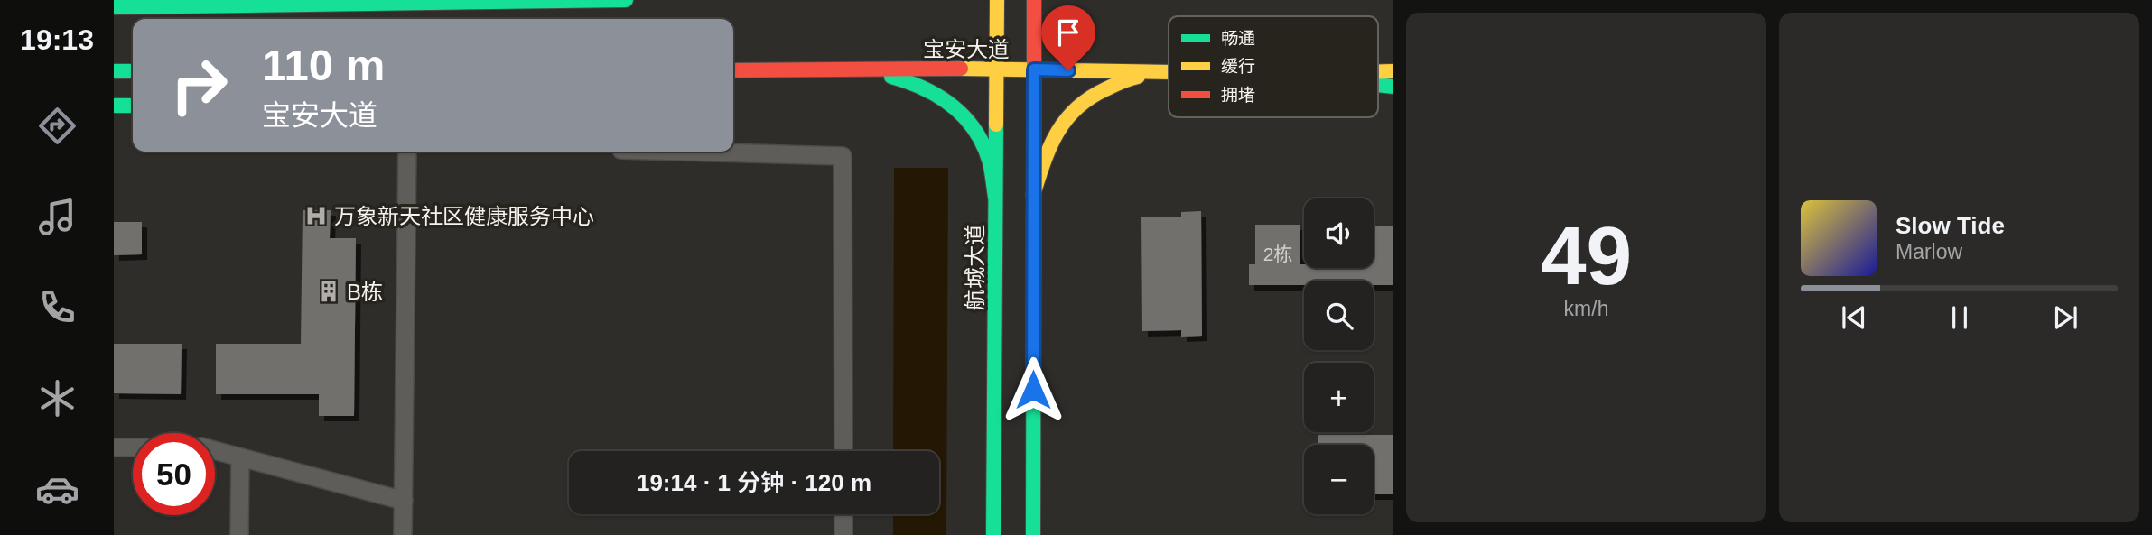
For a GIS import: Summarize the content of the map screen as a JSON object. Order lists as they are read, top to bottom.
{
  "streets": {
    "main road": ["宝安大道", "航城大道"]
  },
  "crossings": [
    ["宝安大道", "航城大道"]
  ],
  "places": {
    "hospital": ["万象新天社区健康服务中心"],
    "building": ["B栋"]
  },
  "house_numbers": ["2栋"],
  "legend": ["畅通", "缓行", "拥堵"],
  "page": {
    "tabs": "19:13",
    "tile": ["49", "km/h"],
    "turn": ["110 m", "宝安大道"],
    "map_buttons": ["+", "−"],
    "song": ["Slow Tide", "Marlow"],
    "limit": "50",
    "trip": "19:14 · 1 分钟 · 120 m"
  }
}
